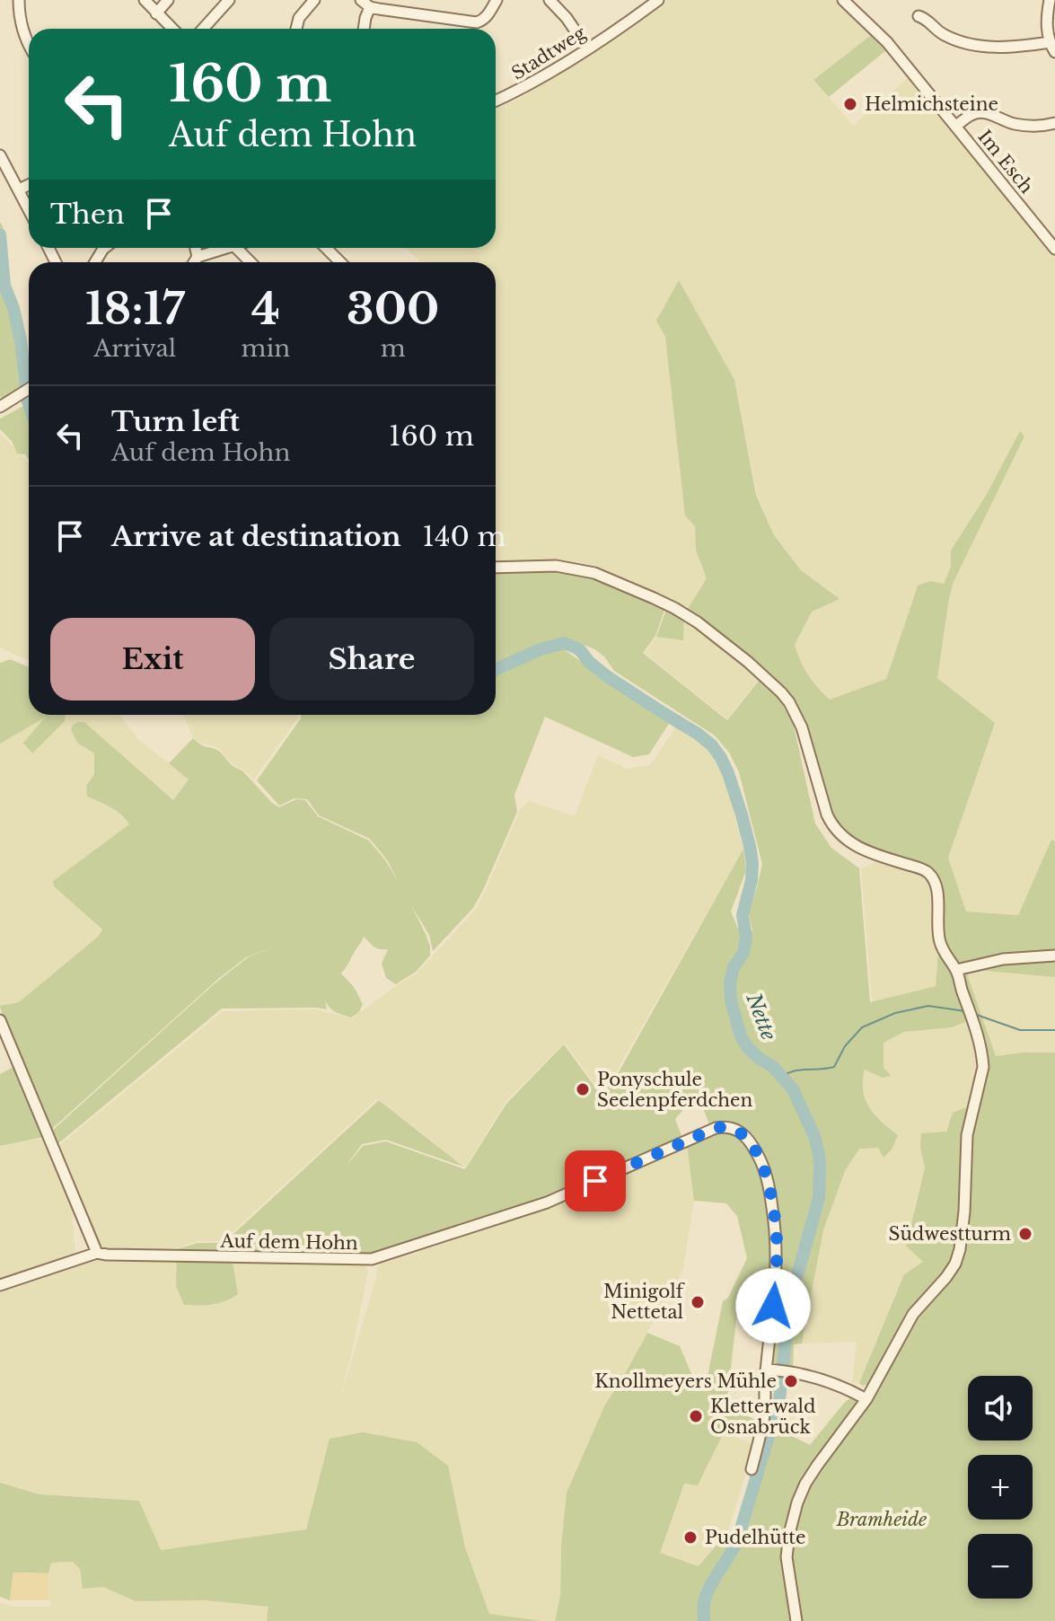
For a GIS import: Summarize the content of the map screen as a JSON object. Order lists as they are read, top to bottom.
{
  "streets": {
    "street": ["Stadtweg", "Im Esch", "Auf dem Hohn"]
  },
  "water": ["Nette"],
  "parks": ["Bramheide"],
  "places": [
    "Helmichsteine",
    "Ponyschule Seelenpferdchen",
    "Südwestturm",
    "Minigolf Nettetal",
    "Knollmeyers Mühle",
    "Kletterwald Osnabrück",
    "Pudelhütte"
  ],
  "page": {
    "turn": ["160 m", "Auf dem Hohn"],
    "then": "Then",
    "eta": [
      "18:17",
      "Arrival",
      "4",
      "min",
      "300",
      "m"
    ],
    "list": [
      {
        "name": "Turn left",
        "note": "Auf dem Hohn",
        "value": "160 m"
      },
      {
        "name": "Arrive at destination",
        "value": "140 m"
      }
    ],
    "buttons": ["Exit", "Share"],
    "map_buttons": ["+", "−"]
  }
}
